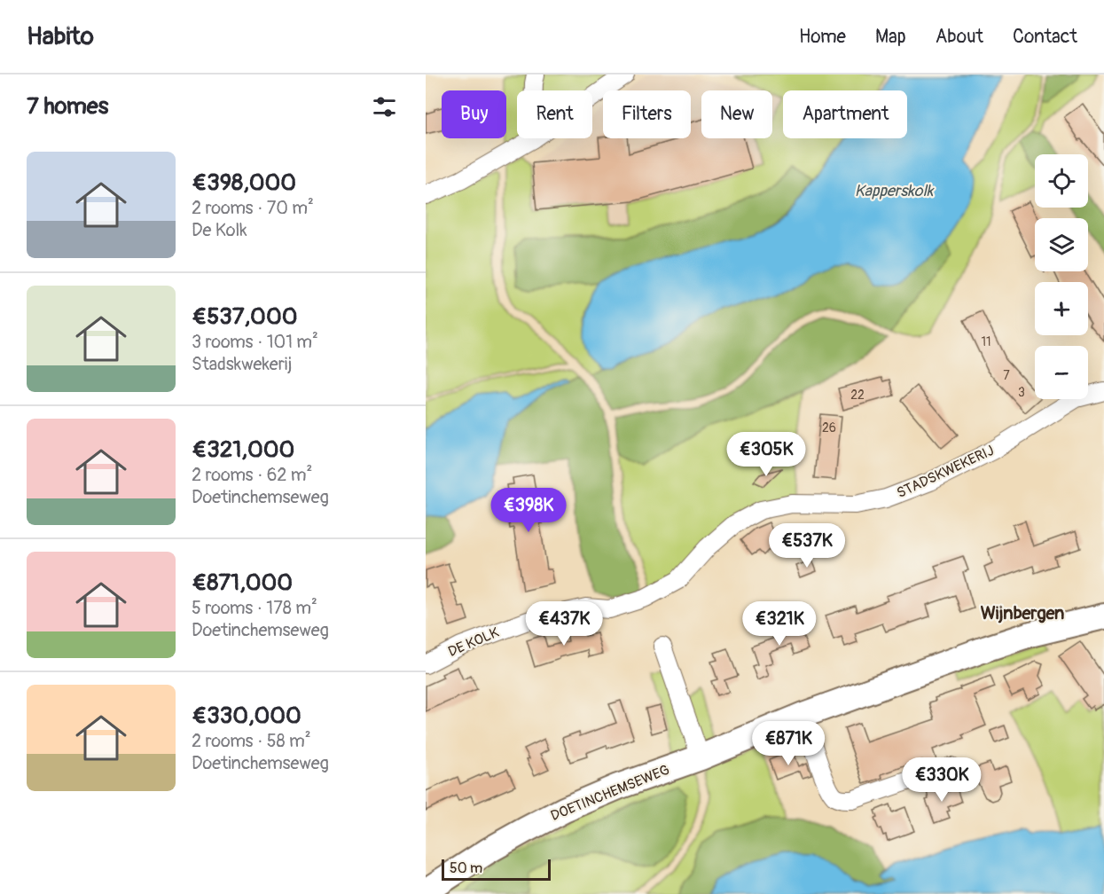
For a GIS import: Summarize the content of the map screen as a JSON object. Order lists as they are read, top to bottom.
{
  "streets": {
    "street": ["STADSKWEKERIJ", "DE KOLK", "DOETINCHEMSEWEG"]
  },
  "crossings": [
    ["STADSKWEKERIJ", "DE KOLK"]
  ],
  "districts": ["Wijnbergen"],
  "water": ["Kapperskolk"],
  "house_numbers": [
    "11",
    "7",
    "3",
    "22",
    "26"
  ],
  "scale_bar": "50 m",
  "page": {
    "header": "Habito",
    "nav": [
      "Home",
      "Map",
      "About",
      "Contact"
    ],
    "heading": "7 homes",
    "chip": [
      "Buy",
      "Rent",
      "Filters",
      "New",
      "Apartment"
    ],
    "list": [
      {
        "name": "€398,000",
        "note": "2 rooms · 70 m² · De Kolk"
      },
      {
        "name": "€537,000",
        "note": "3 rooms · 101 m² · Stadskwekerij"
      },
      {
        "name": "€321,000",
        "note": "2 rooms · 62 m² · Doetinchemseweg"
      },
      {
        "name": "€871,000",
        "note": "5 rooms · 178 m² · Doetinchemseweg"
      },
      {
        "name": "€330,000",
        "note": "2 rooms · 58 m² · Doetinchemseweg"
      }
    ],
    "map_buttons": ["+", "−"],
    "price": [
      "€305K",
      "€398K",
      "€537K",
      "€437K",
      "€321K",
      "€871K",
      "€330K"
    ],
    "scale": "50 m"
  }
}
